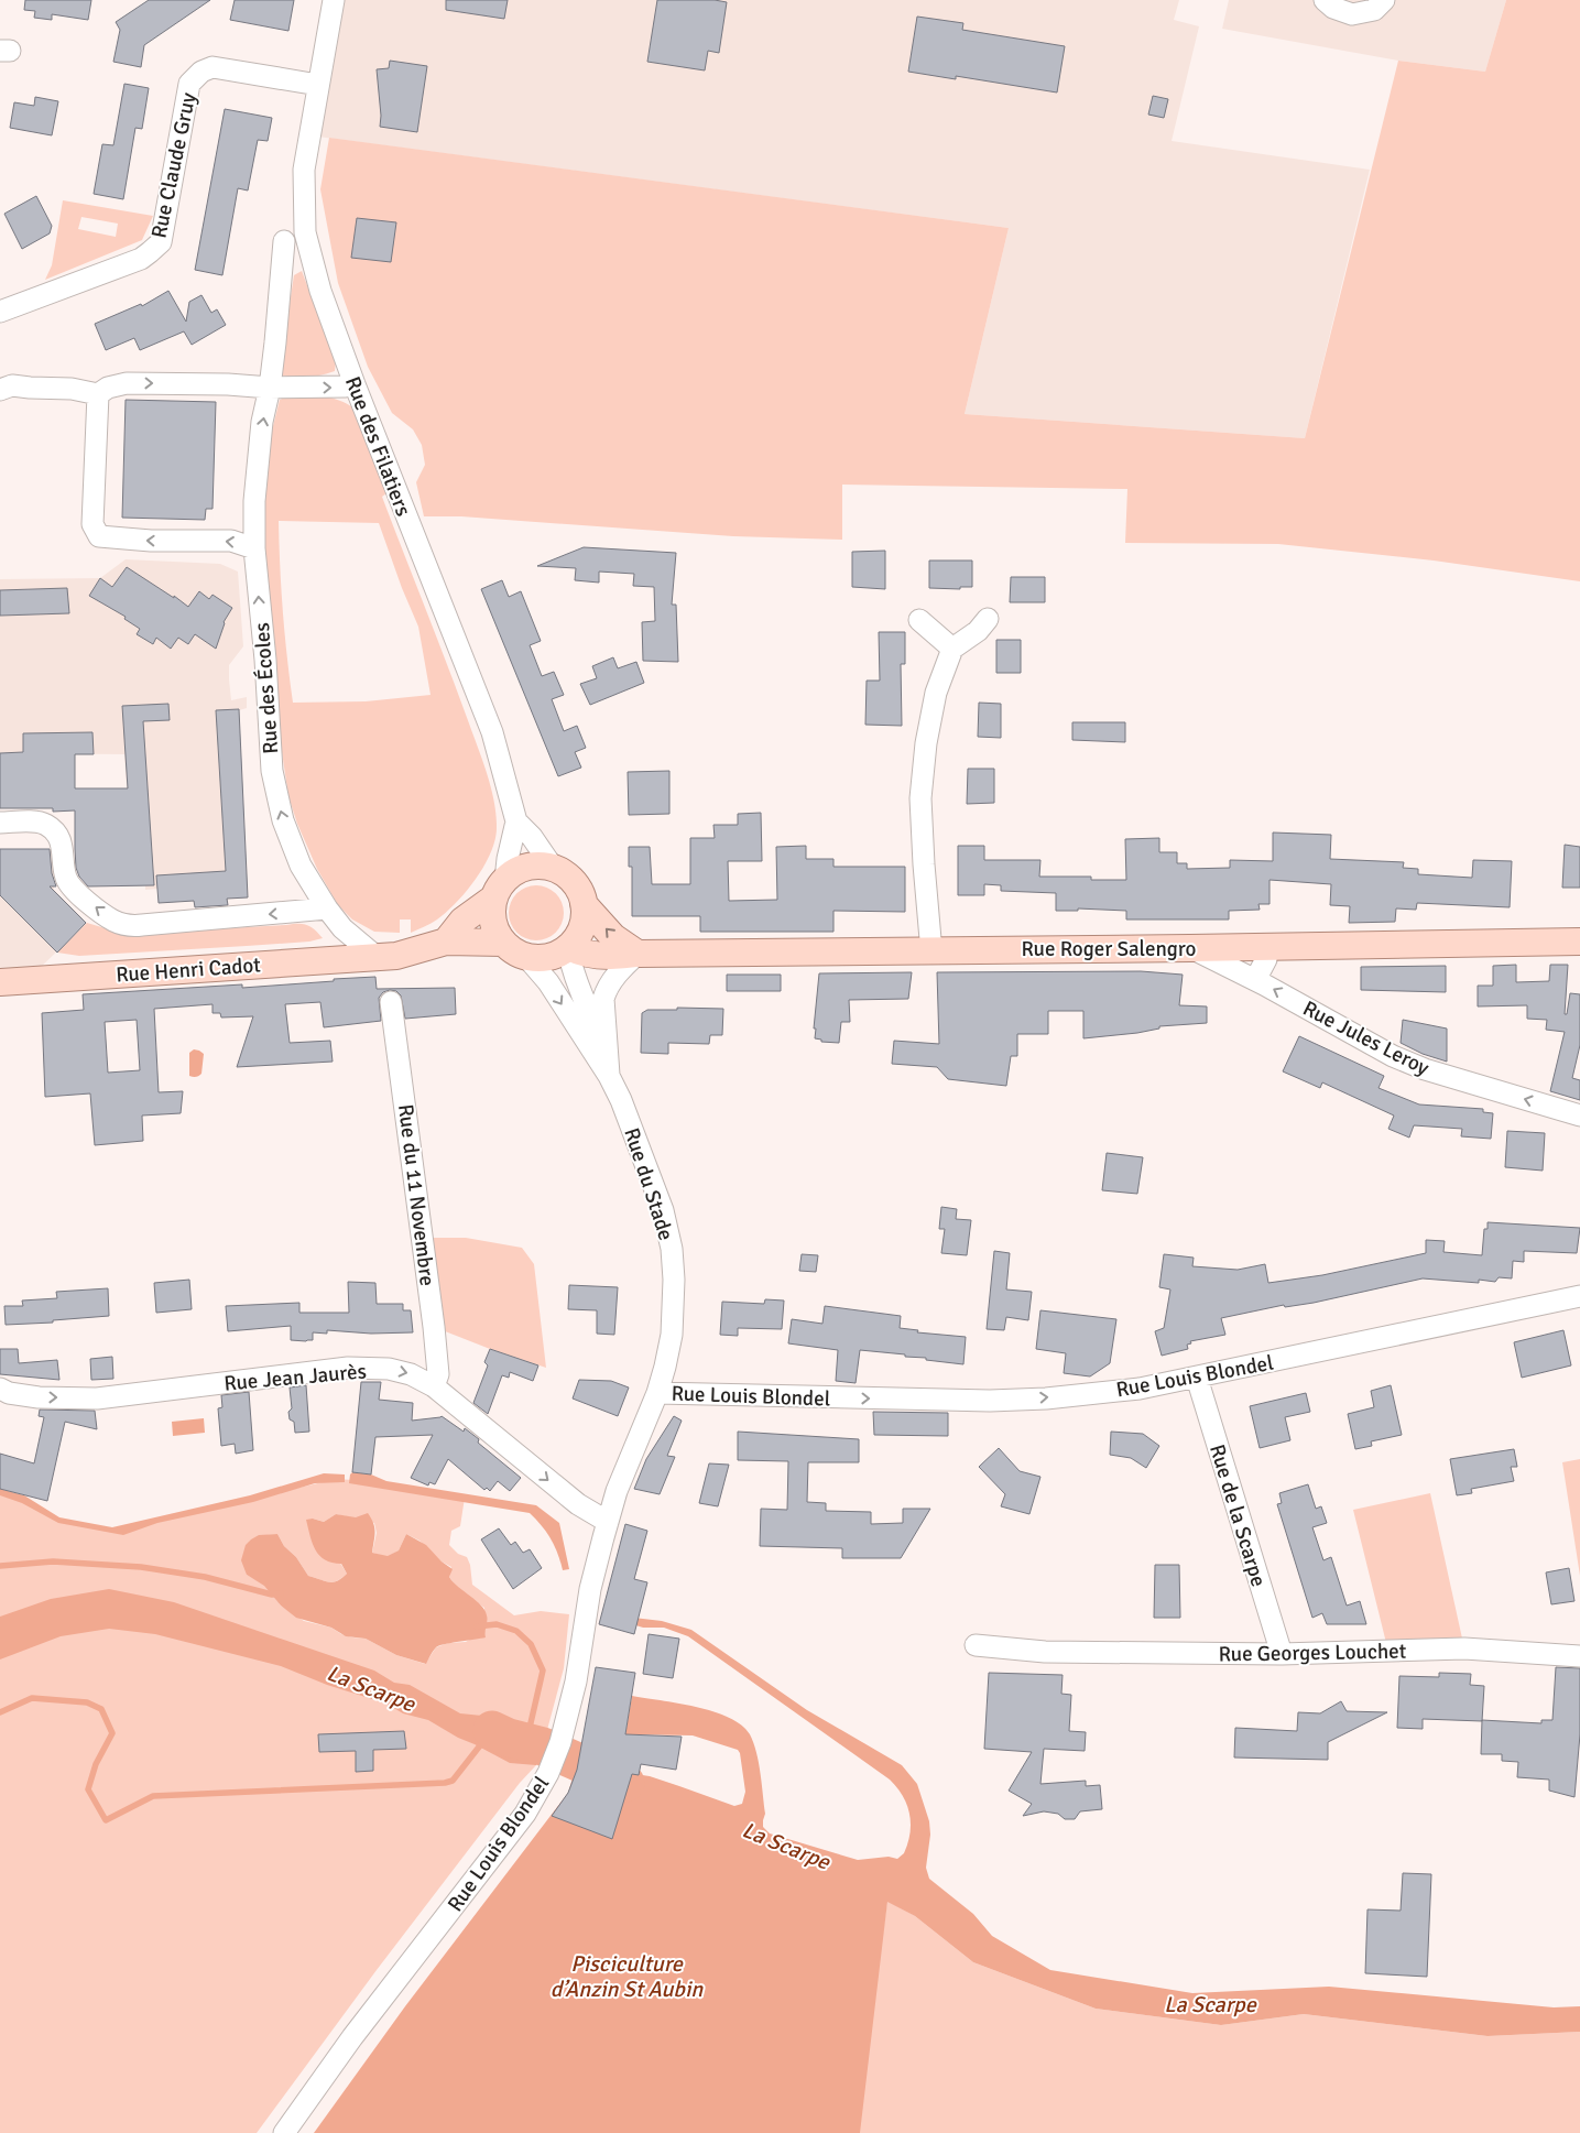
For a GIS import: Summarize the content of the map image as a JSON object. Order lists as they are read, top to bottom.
{
  "streets": {
    "main road": ["Rue Roger Salengro", "Rue Henri Cadot"],
    "street": [
      "Rue Claude Gruy",
      "Rue des Filatiers",
      "Rue des Écoles",
      "Rue Jules Leroy",
      "Rue du Stade",
      "Rue du 11 Novembre",
      "Rue Louis Blondel",
      "Rue Jean Jaurès",
      "Rue de la Scarpe",
      "Rue Georges Louchet"
    ]
  },
  "crossings": [
    ["Rue Claude Gruy", "Rue des Filatiers"],
    ["Rue des Filatiers", "Rue Roger Salengro"],
    ["Rue des Filatiers", "Rue Henri Cadot"],
    ["Rue des Filatiers", "Rue du Stade"],
    ["Rue des Écoles", "Rue Henri Cadot"],
    ["Rue Roger Salengro", "Rue Henri Cadot"],
    ["Rue Roger Salengro", "Rue Jules Leroy"],
    ["Rue Roger Salengro", "Rue du Stade"],
    ["Rue Henri Cadot", "Rue du Stade"],
    ["Rue du Stade", "Rue Louis Blondel"],
    ["Rue du 11 Novembre", "Rue Jean Jaurès"],
    ["Rue Louis Blondel", "Rue Jean Jaurès"],
    ["Rue Louis Blondel", "Rue de la Scarpe"],
    ["Rue de la Scarpe", "Rue Georges Louchet"]
  ],
  "one_way": ["Rue des Écoles", "Rue Jules Leroy", "Rue Jean Jaurès"],
  "water": ["La Scarpe", "Pisciculture d’Anzin St Aubin"]
}
